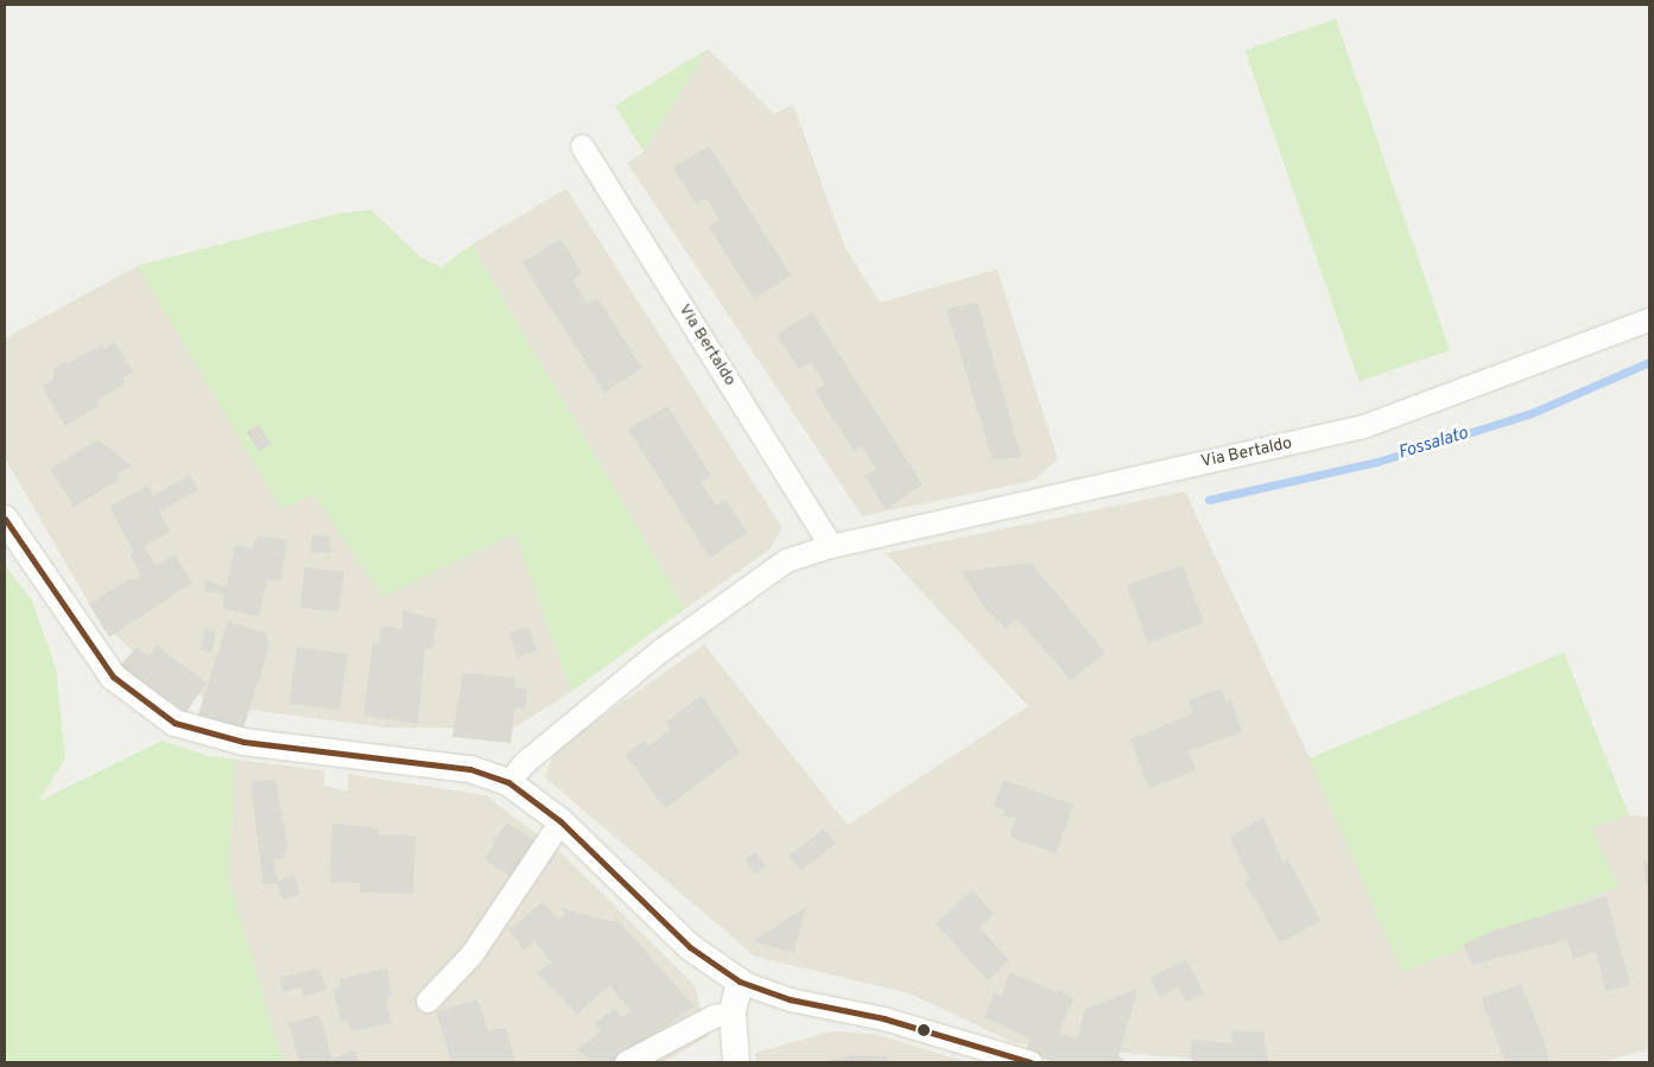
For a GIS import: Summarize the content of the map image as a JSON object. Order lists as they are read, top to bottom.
{
  "streets": {
    "street": ["Via Bertaldo"]
  },
  "water": ["Fossalato"]
}
